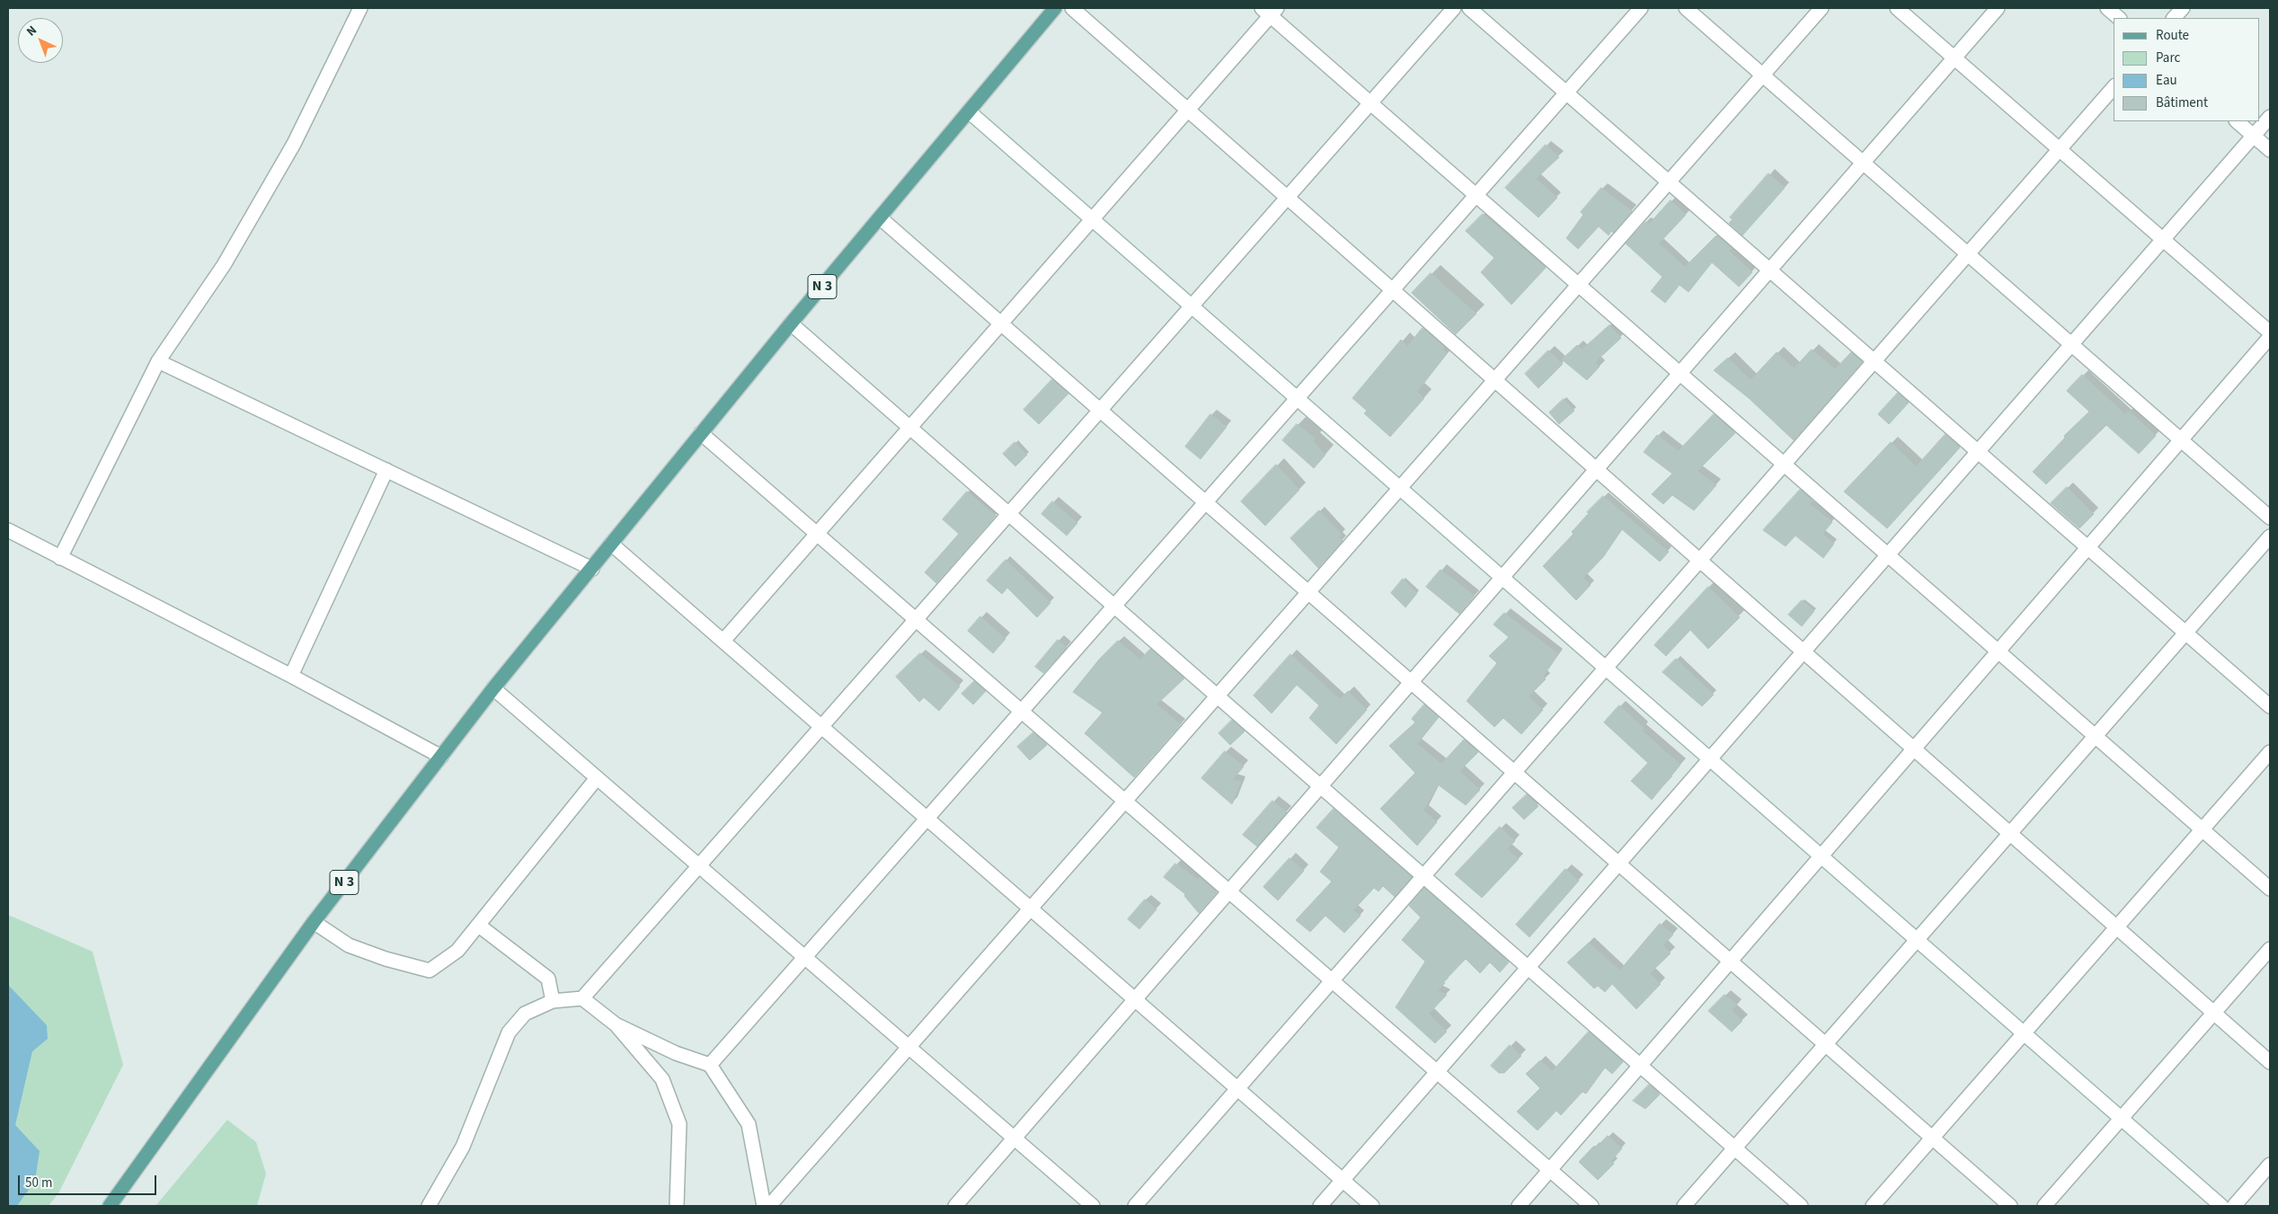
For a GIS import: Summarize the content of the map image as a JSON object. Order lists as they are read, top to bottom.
{
  "streets": {
    "main road": ["N 3"]
  },
  "legend": [
    "Route",
    "Parc",
    "Eau",
    "Bâtiment"
  ],
  "scale_bar": "50 m",
  "north": "top left"
}
